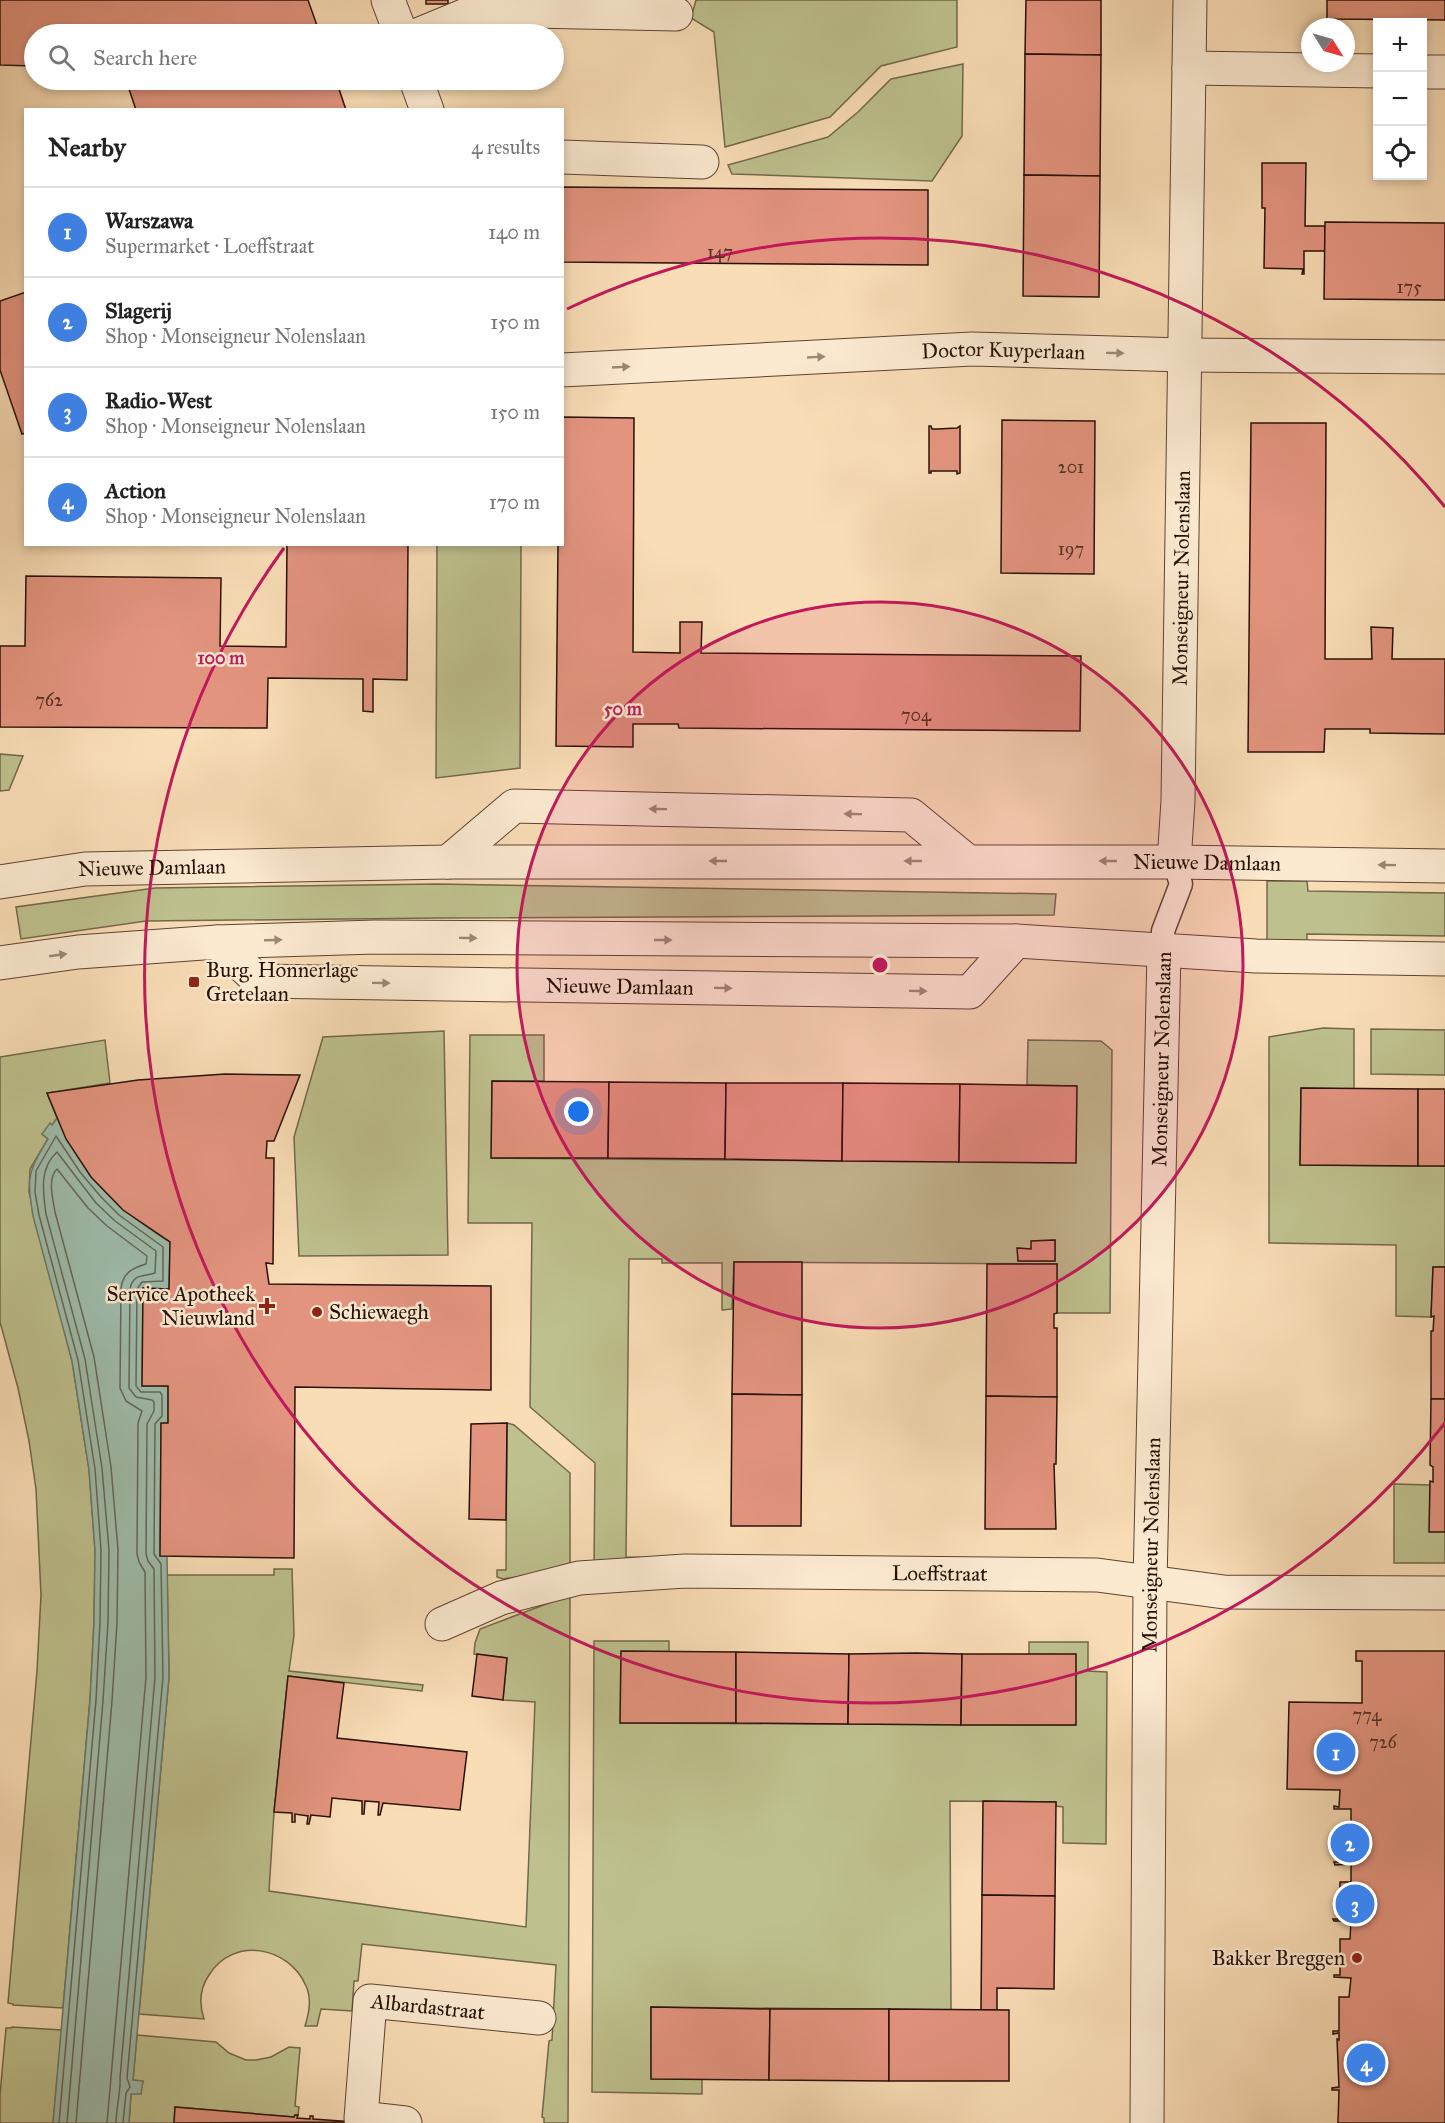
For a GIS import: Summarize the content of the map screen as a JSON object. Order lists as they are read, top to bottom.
{
  "streets": {
    "street": [
      "Doctor Kuyperlaan",
      "Monseigneur Nolenslaan",
      "Nieuwe Damlaan",
      "Loeffstraat",
      "Albardastraat"
    ]
  },
  "crossings": [
    ["Doctor Kuyperlaan", "Monseigneur Nolenslaan"],
    ["Monseigneur Nolenslaan", "Nieuwe Damlaan"],
    ["Monseigneur Nolenslaan", "Loeffstraat"]
  ],
  "one_way": ["Doctor Kuyperlaan"],
  "places": {
    "transit": ["Burg. Honnerlage Gretelaan"],
    "health": ["Service Apotheek Nieuwland"],
    "other": ["Schiewaegh", "Bakker Breggen"]
  },
  "house_numbers": [
    "147",
    "175",
    "201",
    "197",
    "762",
    "704",
    "774",
    "726"
  ],
  "north": "bottom right",
  "page": {
    "map_buttons": ["+", "−"],
    "search": "Search here",
    "heading": ["Nearby", "4 results"],
    "list": [
      {
        "mark": "1",
        "name": "Warszawa",
        "note": "Supermarket · Loeffstraat",
        "value": "140 m"
      },
      {
        "mark": "2",
        "name": "Slagerij",
        "note": "Shop · Monseigneur Nolenslaan",
        "value": "150 m"
      },
      {
        "mark": "3",
        "name": "Radio-West",
        "note": "Shop · Monseigneur Nolenslaan",
        "value": "150 m"
      },
      {
        "mark": "4",
        "name": "Action",
        "note": "Shop · Monseigneur Nolenslaan",
        "value": "170 m"
      }
    ],
    "pins": [
      "1",
      "2",
      "3",
      "4"
    ]
  },
  "rings": ["100 m", "50 m"]
}
